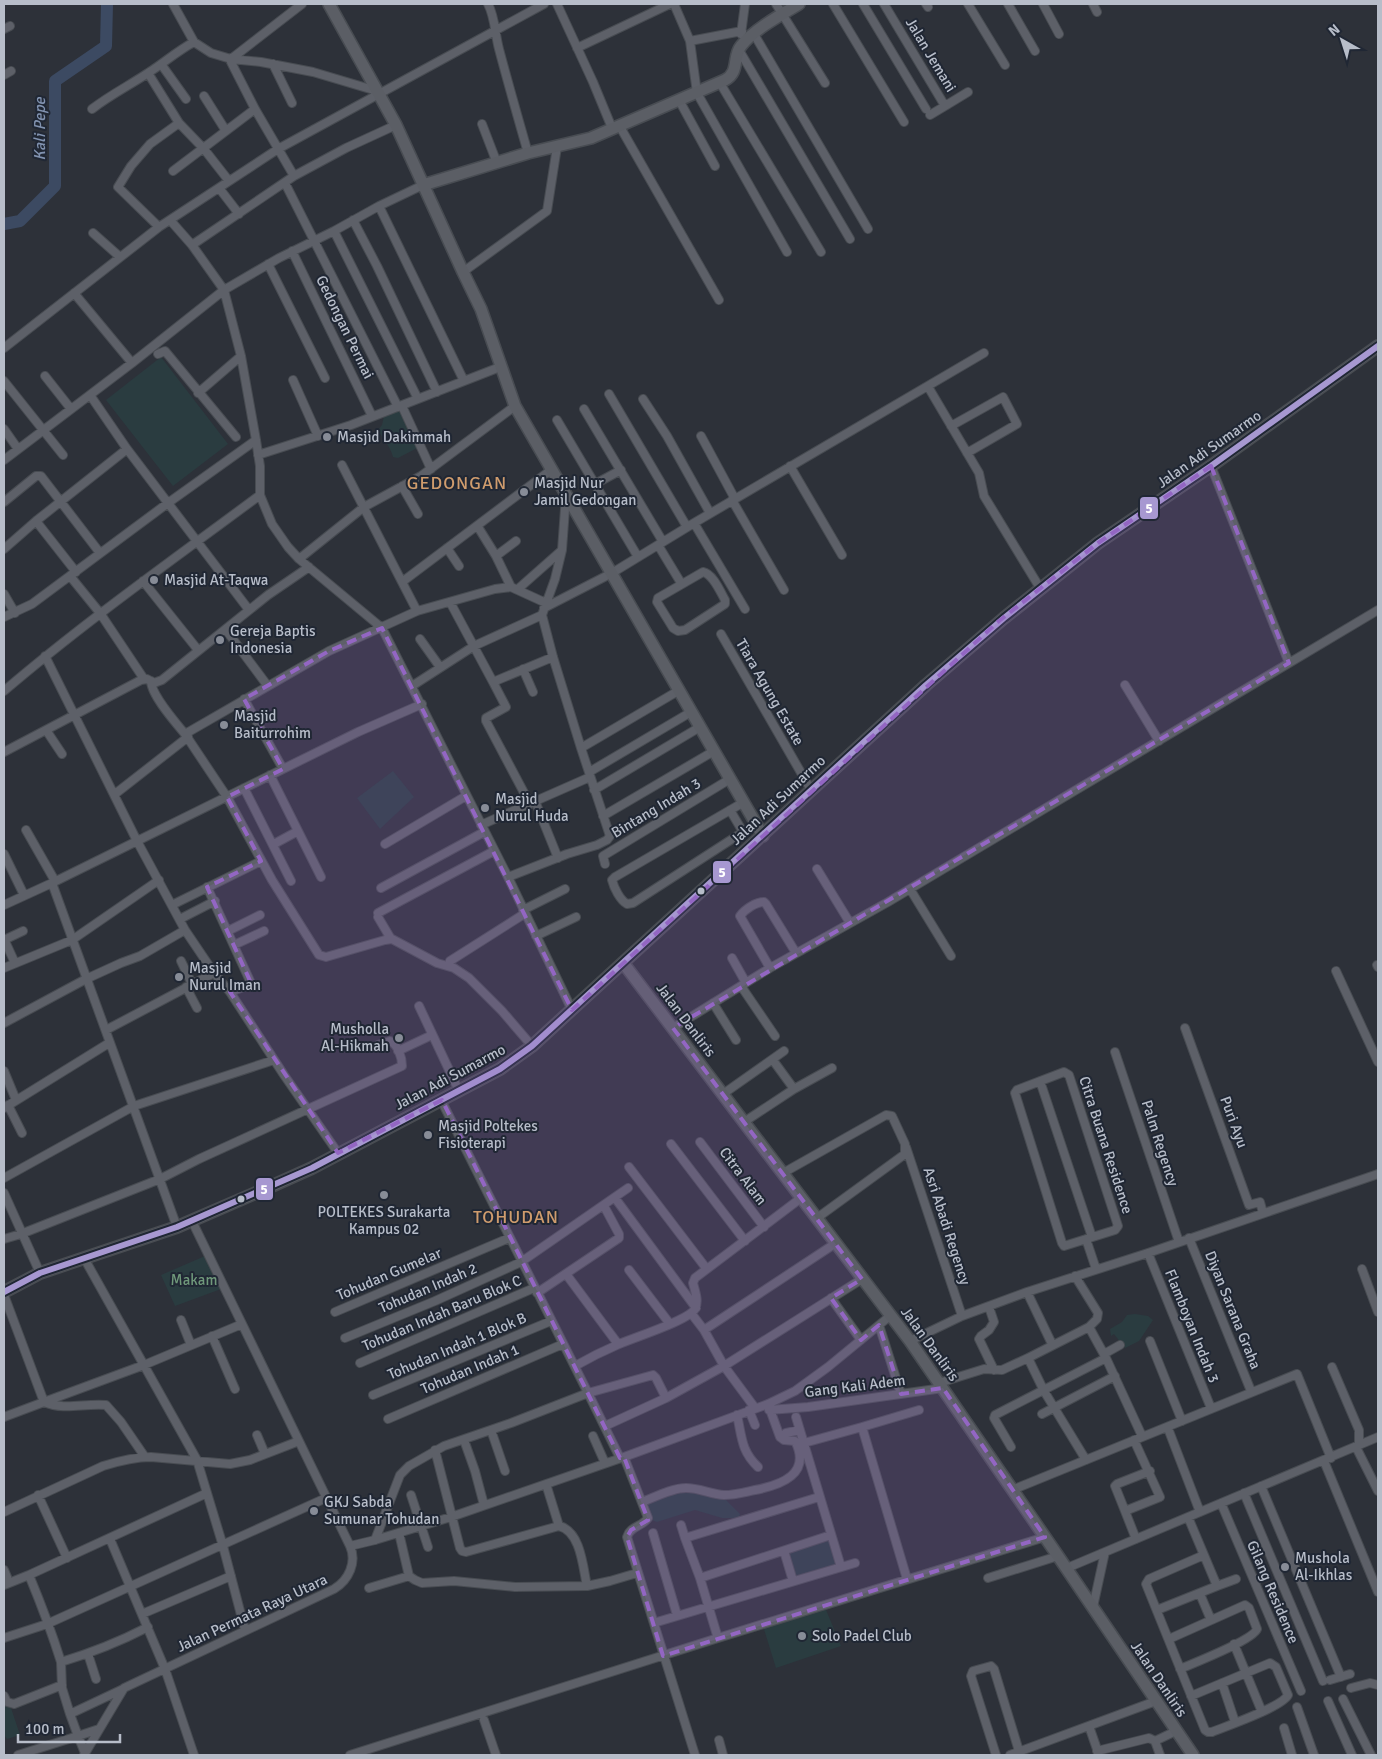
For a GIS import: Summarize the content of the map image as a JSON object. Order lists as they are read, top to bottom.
{
  "streets": {
    "street": [
      "Jalan Jemani",
      "Gedongan Permai",
      "Jalan Adi Sumarmo",
      "Tiara Agung Estate",
      "Bintang Indah 3",
      "Jalan Danliris",
      "Puri Ayu",
      "Palm Regency",
      "Citra Buana Residence",
      "Citra Alam",
      "Asri Abadi Regency",
      "Tohudan Gumelar",
      "Tohudan Indah 2",
      "Diyan Sarana Graha",
      "Tohudan Indah Baru Blok C",
      "Flamboyan Indah 3",
      "Tohudan Indah 1 Blok B",
      "Tohudan Indah 1",
      "Gang Kali Adem",
      "Gilang Residence",
      "Jalan Permata Raya Utara"
    ]
  },
  "crossings": [
    ["Jalan Adi Sumarmo", "Tiara Agung Estate"],
    ["Jalan Adi Sumarmo", "Jalan Danliris"],
    ["Jalan Adi Sumarmo", "Jalan Permata Raya Utara"],
    ["Jalan Danliris", "Asri Abadi Regency"],
    ["Jalan Danliris", "Gang Kali Adem"],
    ["Tohudan Indah 2", "Tohudan Indah Baru Blok C"]
  ],
  "districts": ["GEDONGAN", "TOHUDAN"],
  "water": ["Kali Pepe"],
  "parks": ["Makam"],
  "places": [
    "Masjid Dakimmah",
    "Masjid Nur Jamil Gedongan",
    "Masjid At-Taqwa",
    "Gereja Baptis Indonesia",
    "Masjid Baiturrohim",
    "Masjid Nurul Huda",
    "Masjid Nurul Iman",
    "Musholla Al-Hikmah",
    "Masjid Poltekes Fisioterapi",
    "POLTEKES Surakarta Kampus 02",
    "GKJ Sabda Sumunar Tohudan",
    "Mushola Al-Ikhlas",
    "Solo Padel Club"
  ],
  "lines": ["transit line 5"],
  "scale_bar": "100 m",
  "north": "top left"
}
